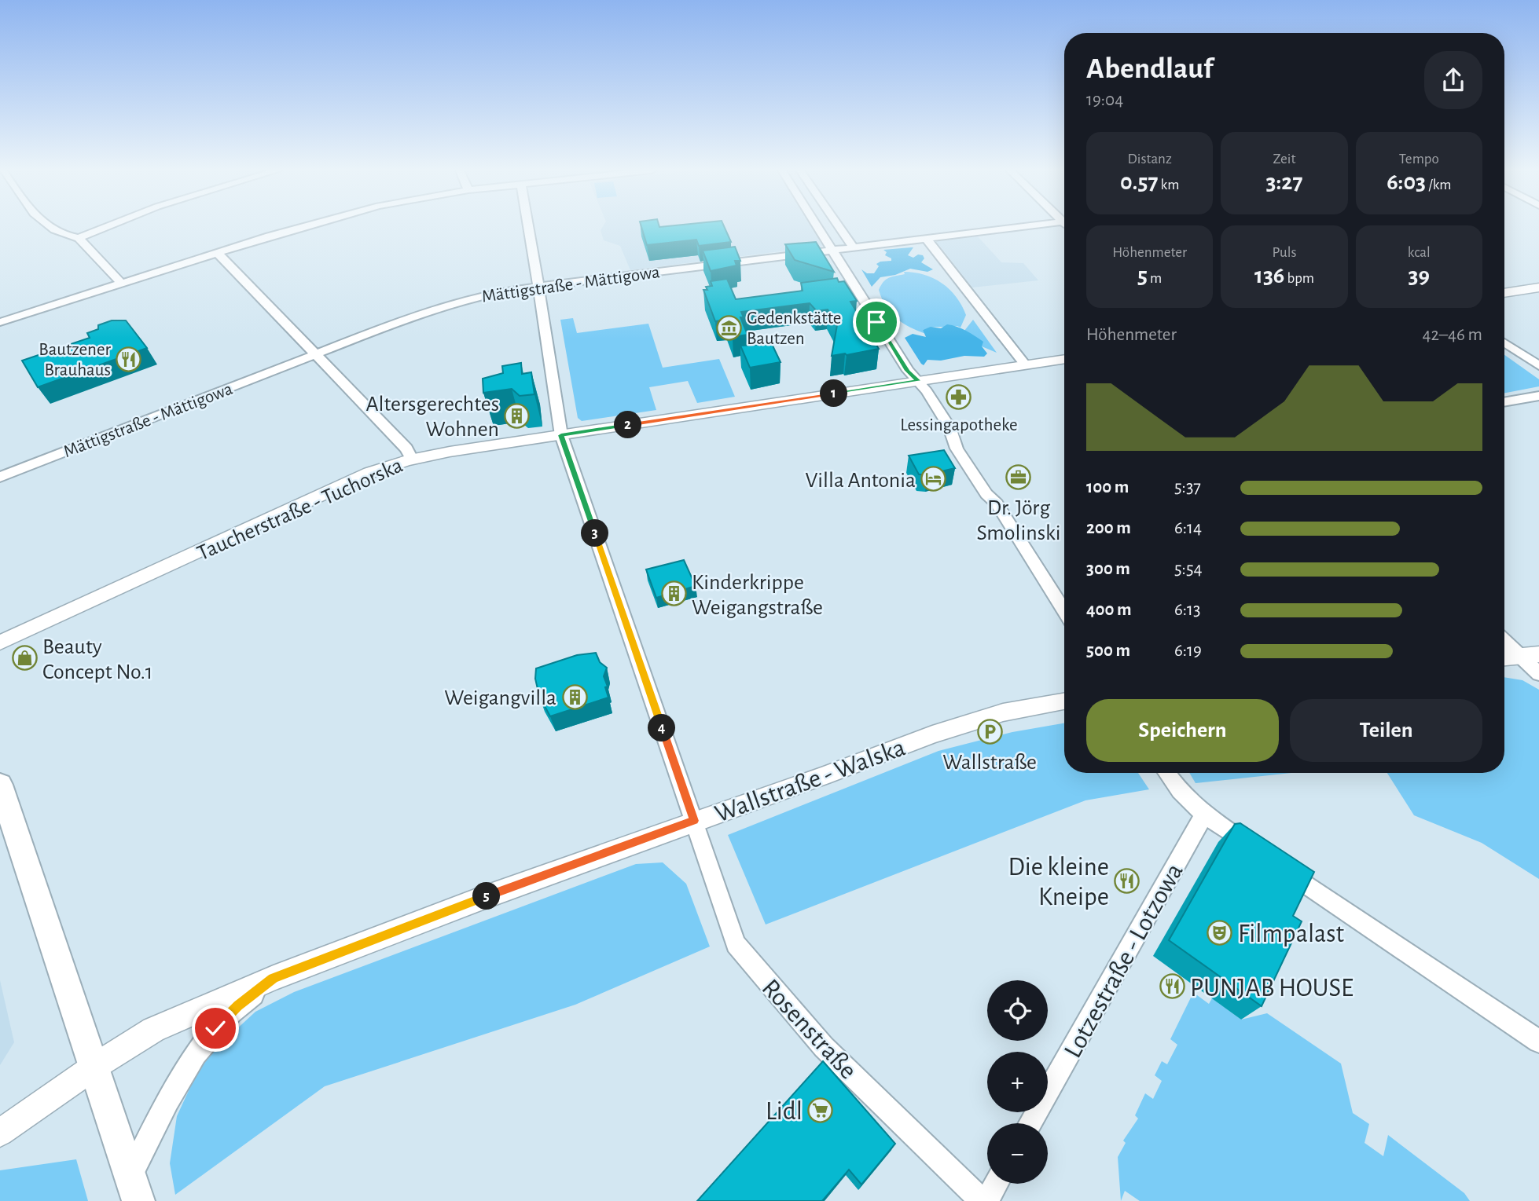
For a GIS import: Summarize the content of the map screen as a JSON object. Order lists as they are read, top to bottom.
{
  "streets": {
    "street": [
      "Mättigstraße - Mättigowa",
      "Taucherstraße - Tuchorska",
      "Wallstraße - Walska",
      "Lotzestraße - Lotzowa",
      "Rosenstraße"
    ]
  },
  "crossings": [
    ["Mättigstraße - Mättigowa", "Rosenstraße"],
    ["Taucherstraße - Tuchorska", "Rosenstraße"],
    ["Wallstraße - Walska", "Rosenstraße"]
  ],
  "places": {
    "museum": ["Gedenkstätte Bautzen"],
    "restaurant": ["Bautzener Brauhaus", "Die kleine Kneipe", "PUNJAB HOUSE"],
    "pharmacy": ["Lessingapotheke"],
    "building": ["Altersgerechtes Wohnen", "Kinderkrippe Weigangstraße", "Weigangvilla"],
    "office": ["Dr. Jörg Smolinski"],
    "hotel": ["Villa Antonia"],
    "shop": ["Beauty Concept No.1"],
    "parking": ["Wallstraße"],
    "theatre": ["Filmpalast"],
    "supermarket": ["Lidl"]
  },
  "page": {
    "heading": ["Abendlauf", "19:04"],
    "stats": [
      ["Distanz", "0.57 km"],
      ["Zeit", "3:27"],
      ["Tempo", "6:03 /km"],
      ["Höhenmeter", "5 m"],
      ["Puls", "136 bpm"],
      ["kcal", "39"]
    ],
    "chart": ["Höhenmeter", "42–46 m"],
    "pins": [
      "1",
      "2",
      "3",
      "4",
      "5"
    ],
    "list": [
      {
        "name": "100 m",
        "note": "5:37"
      },
      {
        "name": "200 m",
        "note": "6:14"
      },
      {
        "name": "300 m",
        "note": "5:54"
      },
      {
        "name": "400 m",
        "note": "6:13"
      },
      {
        "name": "500 m",
        "note": "6:19"
      }
    ],
    "buttons": ["Speichern", "Teilen"],
    "map_buttons": ["+", "−"]
  }
}
